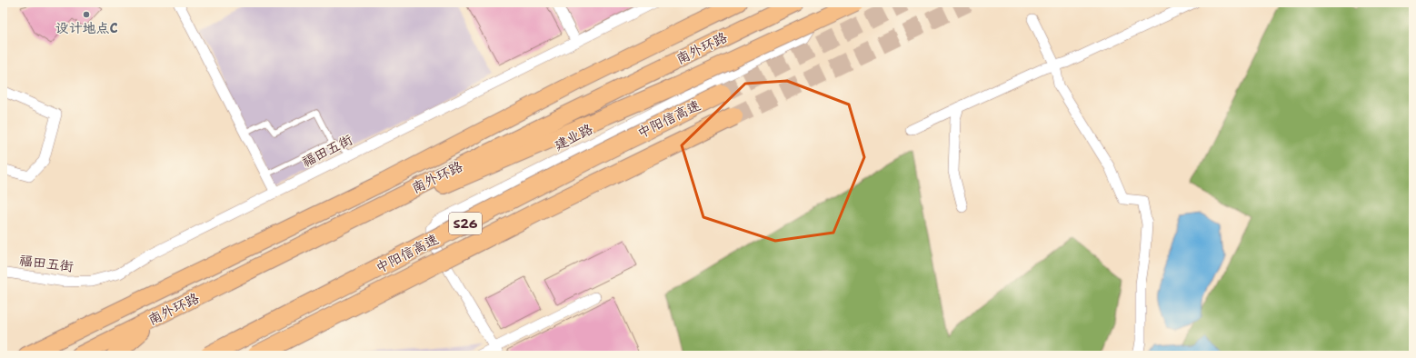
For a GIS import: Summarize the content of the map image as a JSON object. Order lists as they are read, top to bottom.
{
  "streets": {
    "highway": ["南外环路", "中阳信高速", "S26"],
    "street": ["建业路", "福田五街"]
  },
  "places": ["设计地点C"]
}
